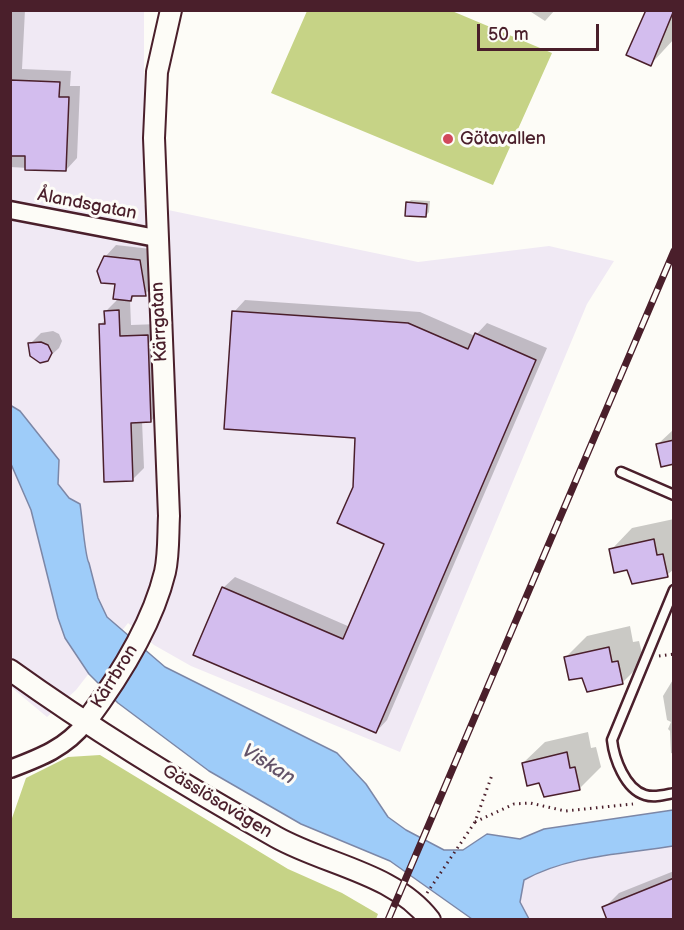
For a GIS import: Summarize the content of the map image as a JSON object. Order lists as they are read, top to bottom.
{
  "streets": {
    "street": [
      "Ålandsgatan",
      "Kärrgatan",
      "Kärrbron",
      "Gässlösavägen"
    ]
  },
  "crossings": [
    ["Ålandsgatan", "Kärrgatan"],
    ["Kärrgatan", "Kärrbron"],
    ["Kärrbron", "Gässlösavägen"]
  ],
  "water": ["Viskan"],
  "places": ["Götavallen"],
  "scale_bar": "50 m"
}
